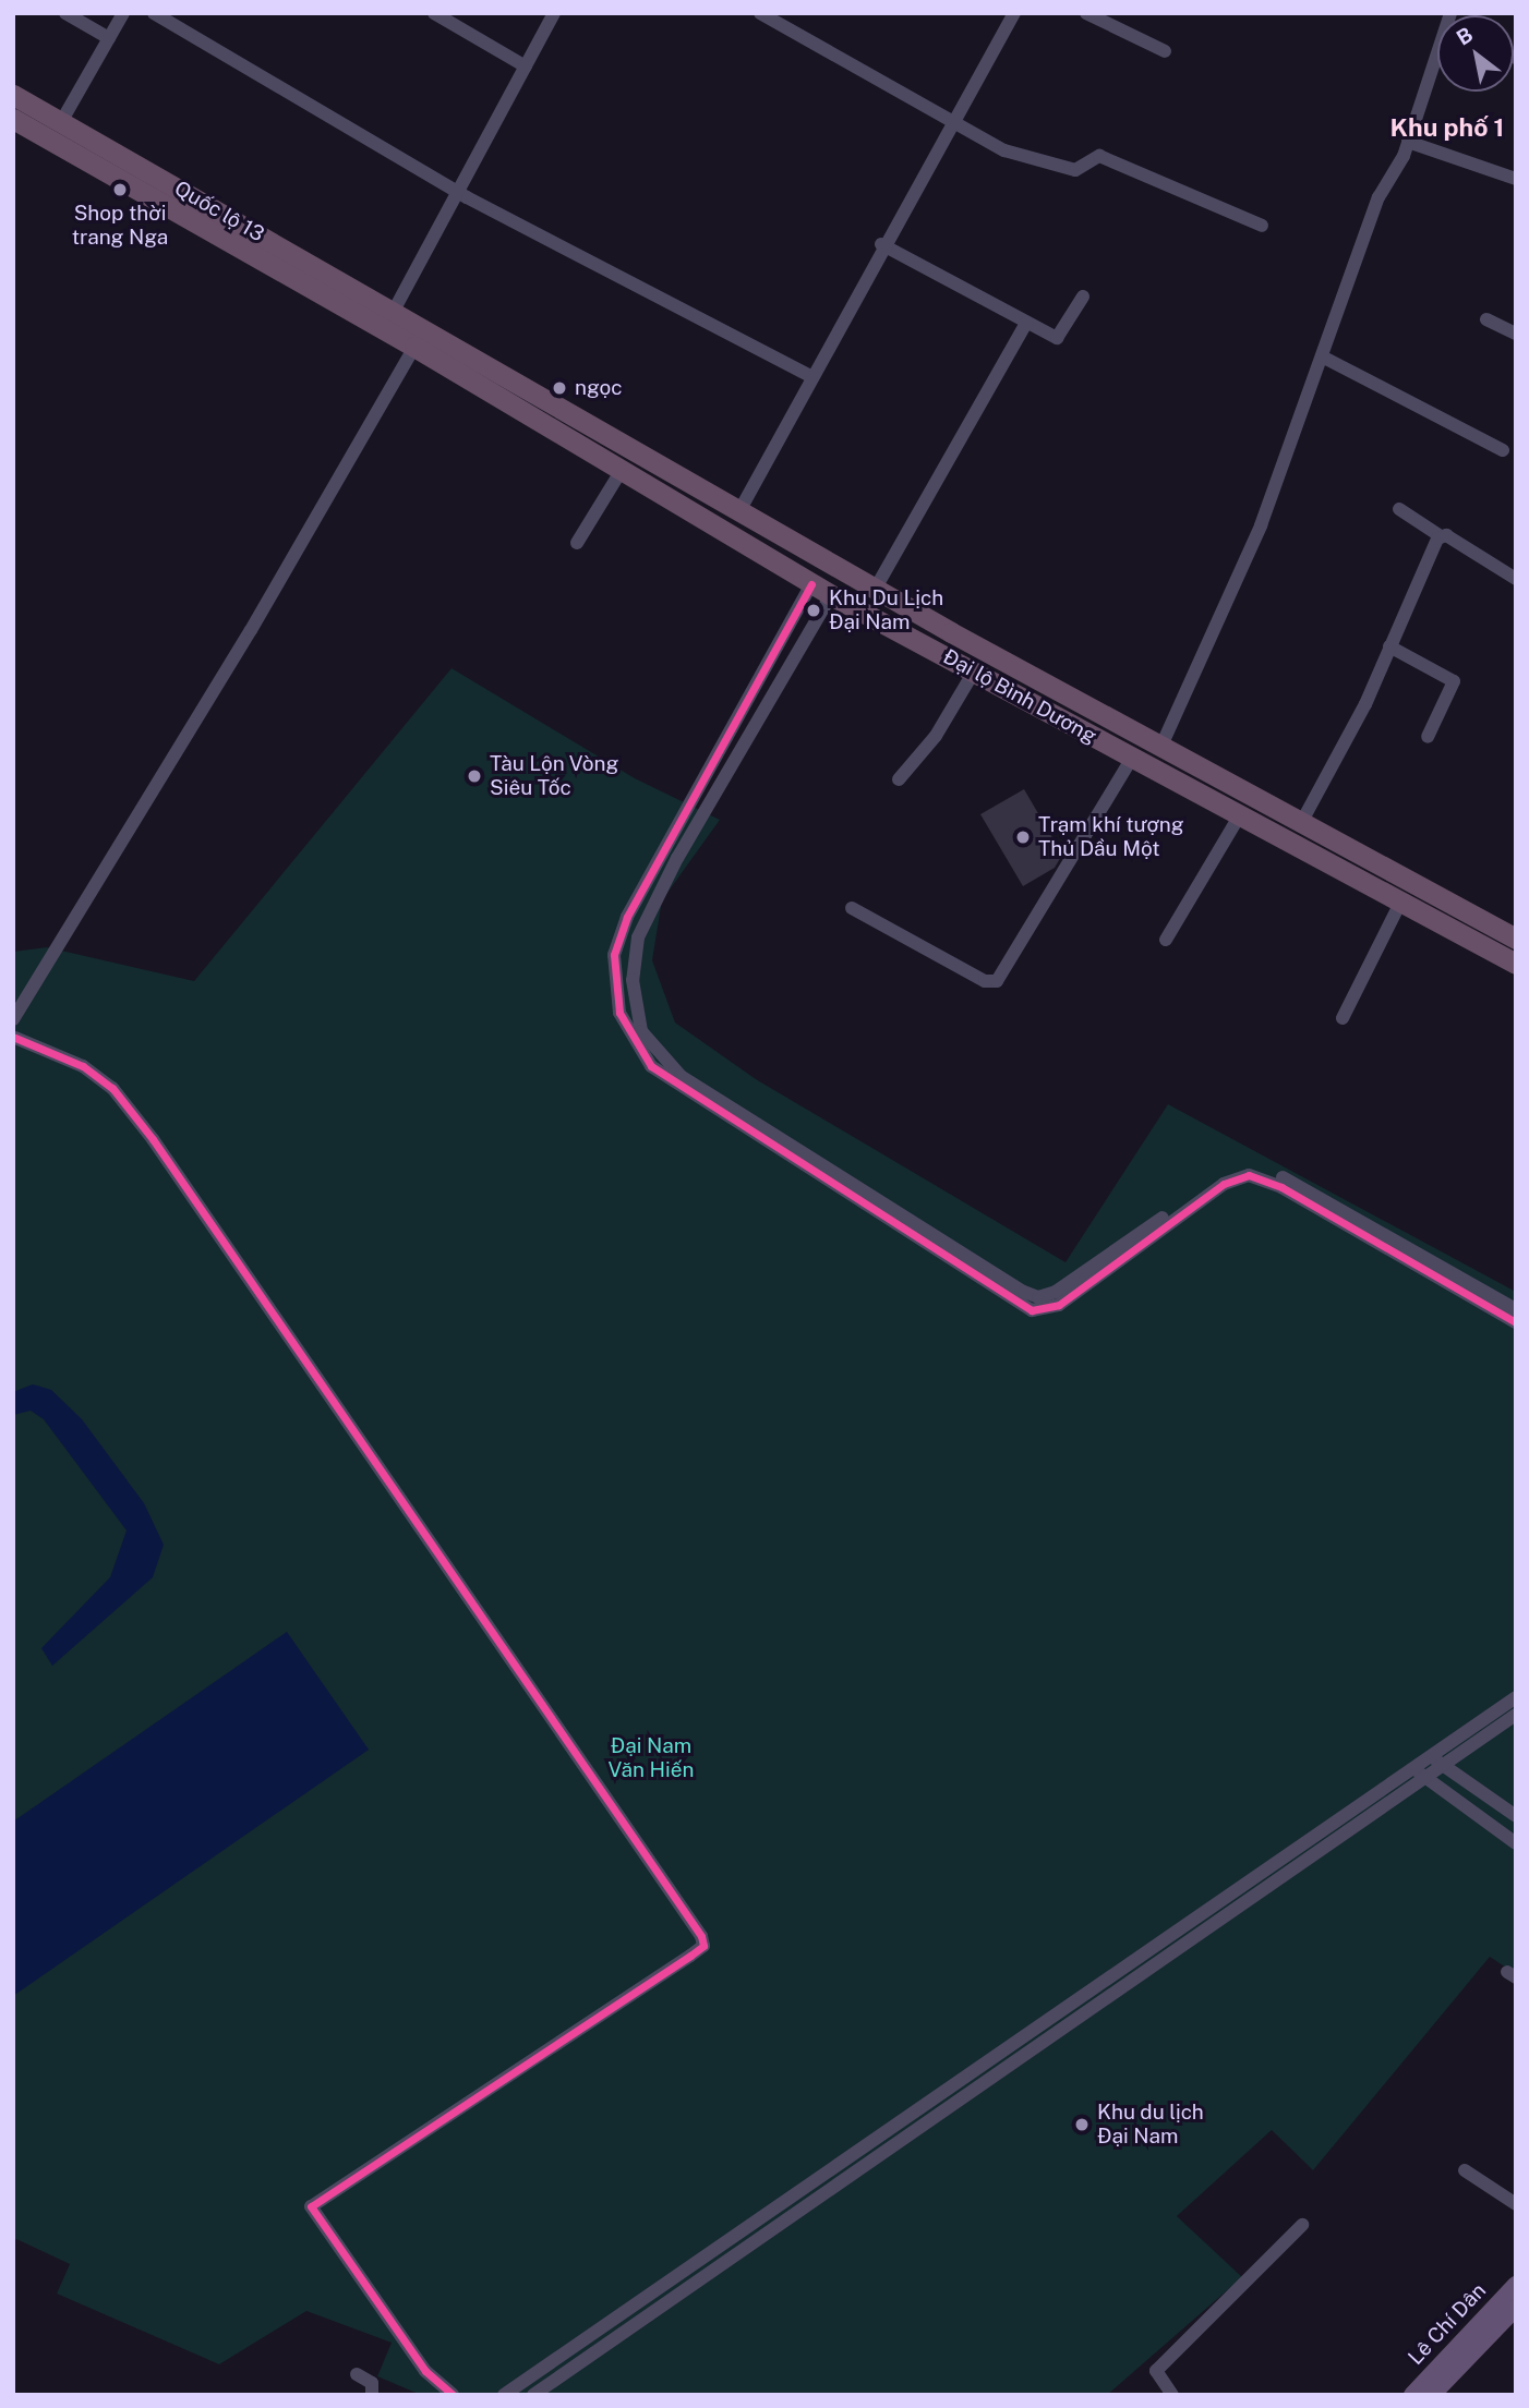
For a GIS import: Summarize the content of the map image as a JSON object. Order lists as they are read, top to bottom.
{
  "streets": {
    "highway": ["Quốc lộ 13", "Đại lộ Bình Dương"],
    "main road": ["Lê Chí Dân"]
  },
  "crossings": [
    ["Quốc lộ 13", "Đại lộ Bình Dương"]
  ],
  "districts": ["Khu phố 1"],
  "parks": ["Đại Nam Văn Hiến"],
  "places": [
    "Shop thời trang Nga",
    "ngọc",
    "Khu Du Lịch Đại Nam",
    "Tàu Lộn Vòng Siêu Tốc",
    "Trạm khí tượng Thủ Dầu Một",
    "Khu du lịch Đại Nam"
  ],
  "north": "top left"
}
